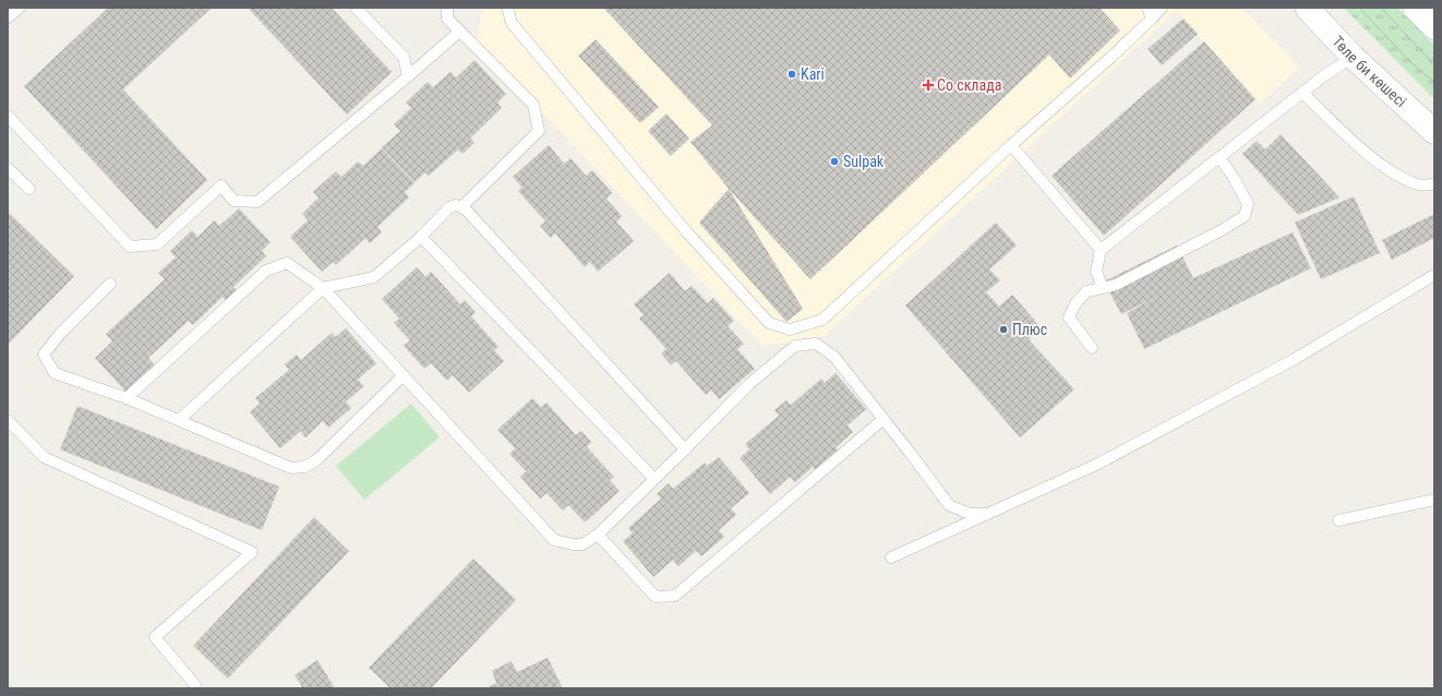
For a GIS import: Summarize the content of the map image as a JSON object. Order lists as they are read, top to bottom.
{
  "streets": {
    "main road": ["Төле би көшесі"]
  },
  "places": {
    "other": ["Kari", "Sulpak", "Плюс"],
    "health": ["Со склада"]
  }
}
